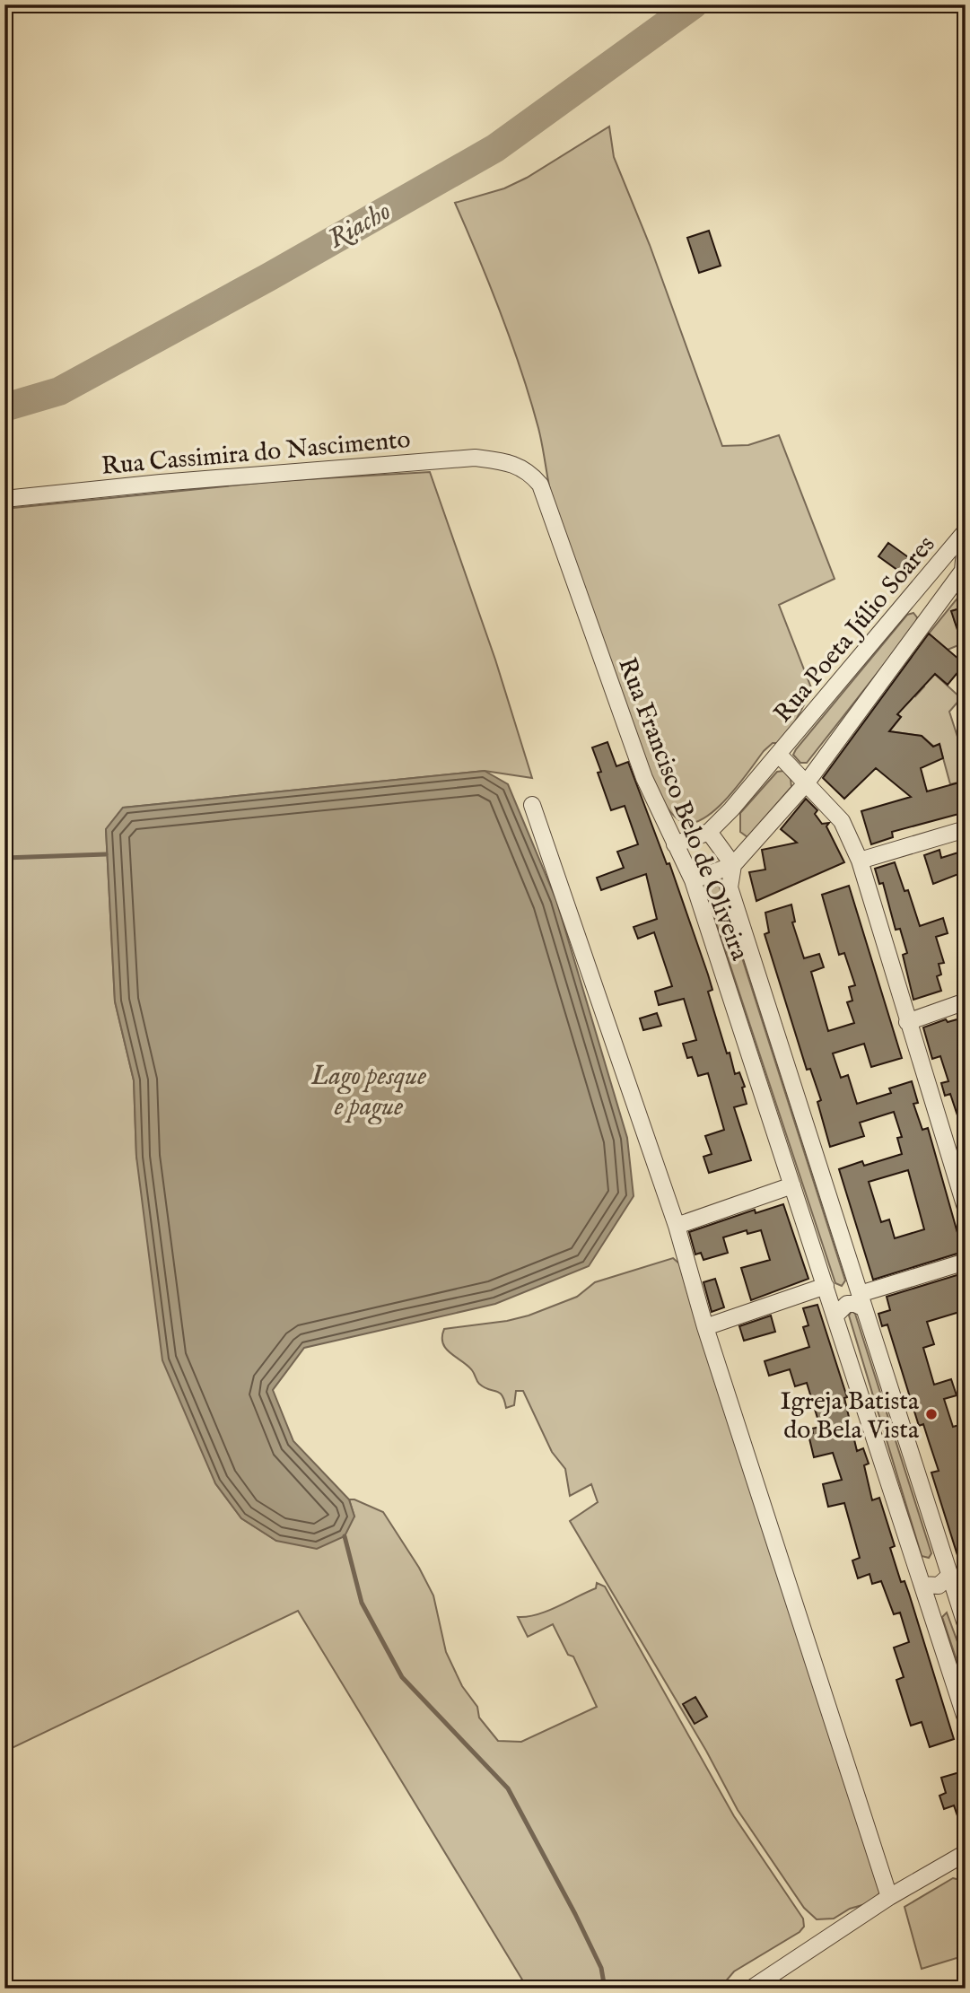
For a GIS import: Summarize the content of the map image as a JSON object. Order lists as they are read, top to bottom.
{
  "streets": {
    "street": ["Rua Cassimira do Nascimento", "Rua Poeta Júlio Soares", "Rua Francisco Belo de Oliveira"]
  },
  "crossings": [
    ["Rua Cassimira do Nascimento", "Rua Francisco Belo de Oliveira"],
    ["Rua Poeta Júlio Soares", "Rua Francisco Belo de Oliveira"]
  ],
  "water": ["Riacho", "Lago pesque e pague"],
  "places": ["Igreja Batista do Bela Vista"]
}
